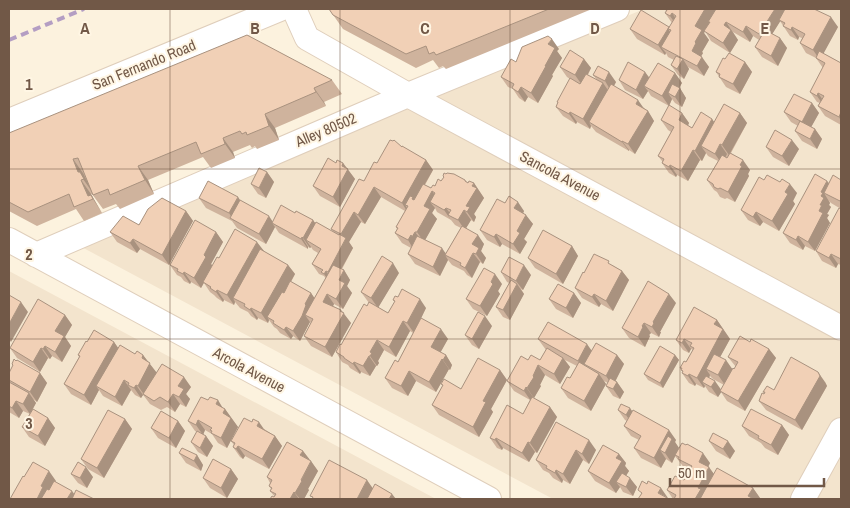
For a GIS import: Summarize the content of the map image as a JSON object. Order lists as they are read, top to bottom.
{
  "streets": {
    "street": [
      "San Fernando Road",
      "Alley 80502",
      "Sancola Avenue",
      "Arcola Avenue"
    ]
  },
  "crossings": [
    ["Alley 80502", "Sancola Avenue"],
    ["Alley 80502", "Arcola Avenue"]
  ],
  "scale_bar": "50 m",
  "grid": {
    "columns": [
      "A",
      "B",
      "C",
      "D",
      "E"
    ],
    "rows": ["1", "2", "3"]
  }
}
